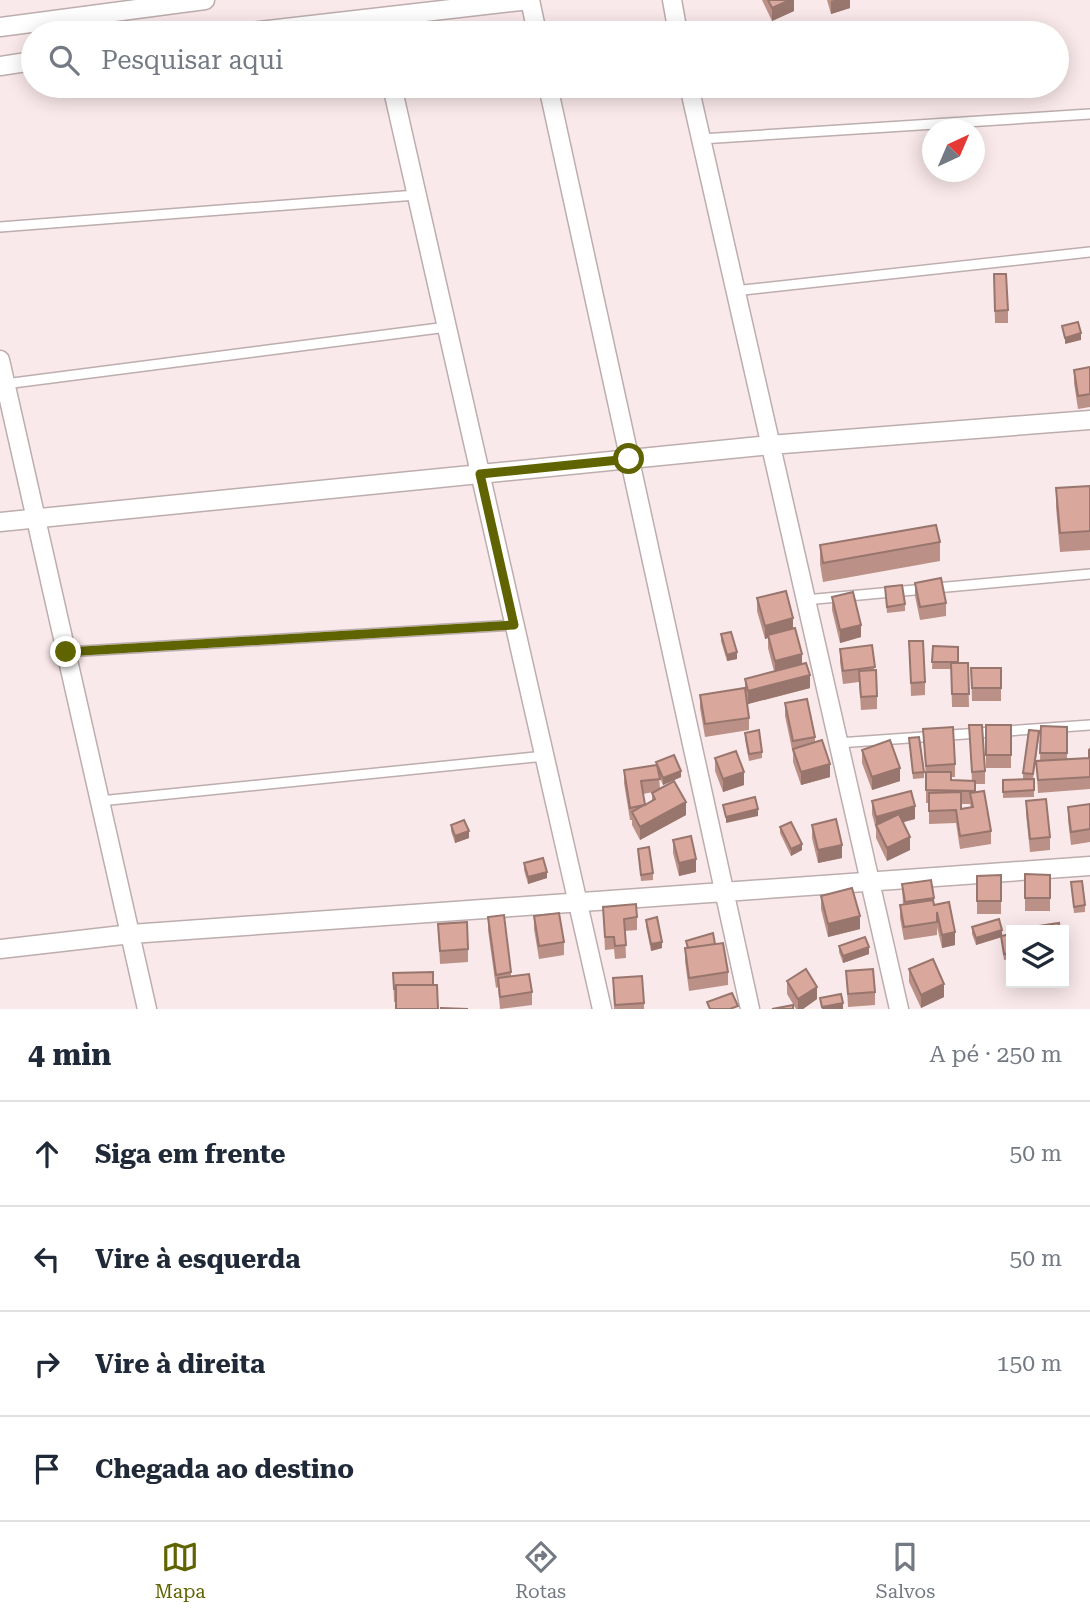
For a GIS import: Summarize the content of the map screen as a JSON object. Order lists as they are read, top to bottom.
{
  "north": "top right",
  "page": {
    "search": "Pesquisar aqui",
    "heading": ["4 min", "A pé · 250 m"],
    "list": [
      ["Siga em frente", "50 m"],
      ["Vire à esquerda", "50 m"],
      ["Vire à direita", "150 m"],
      "Chegada ao destino"
    ],
    "nav": ["Mapa", "Rotas", "Salvos"]
  }
}
